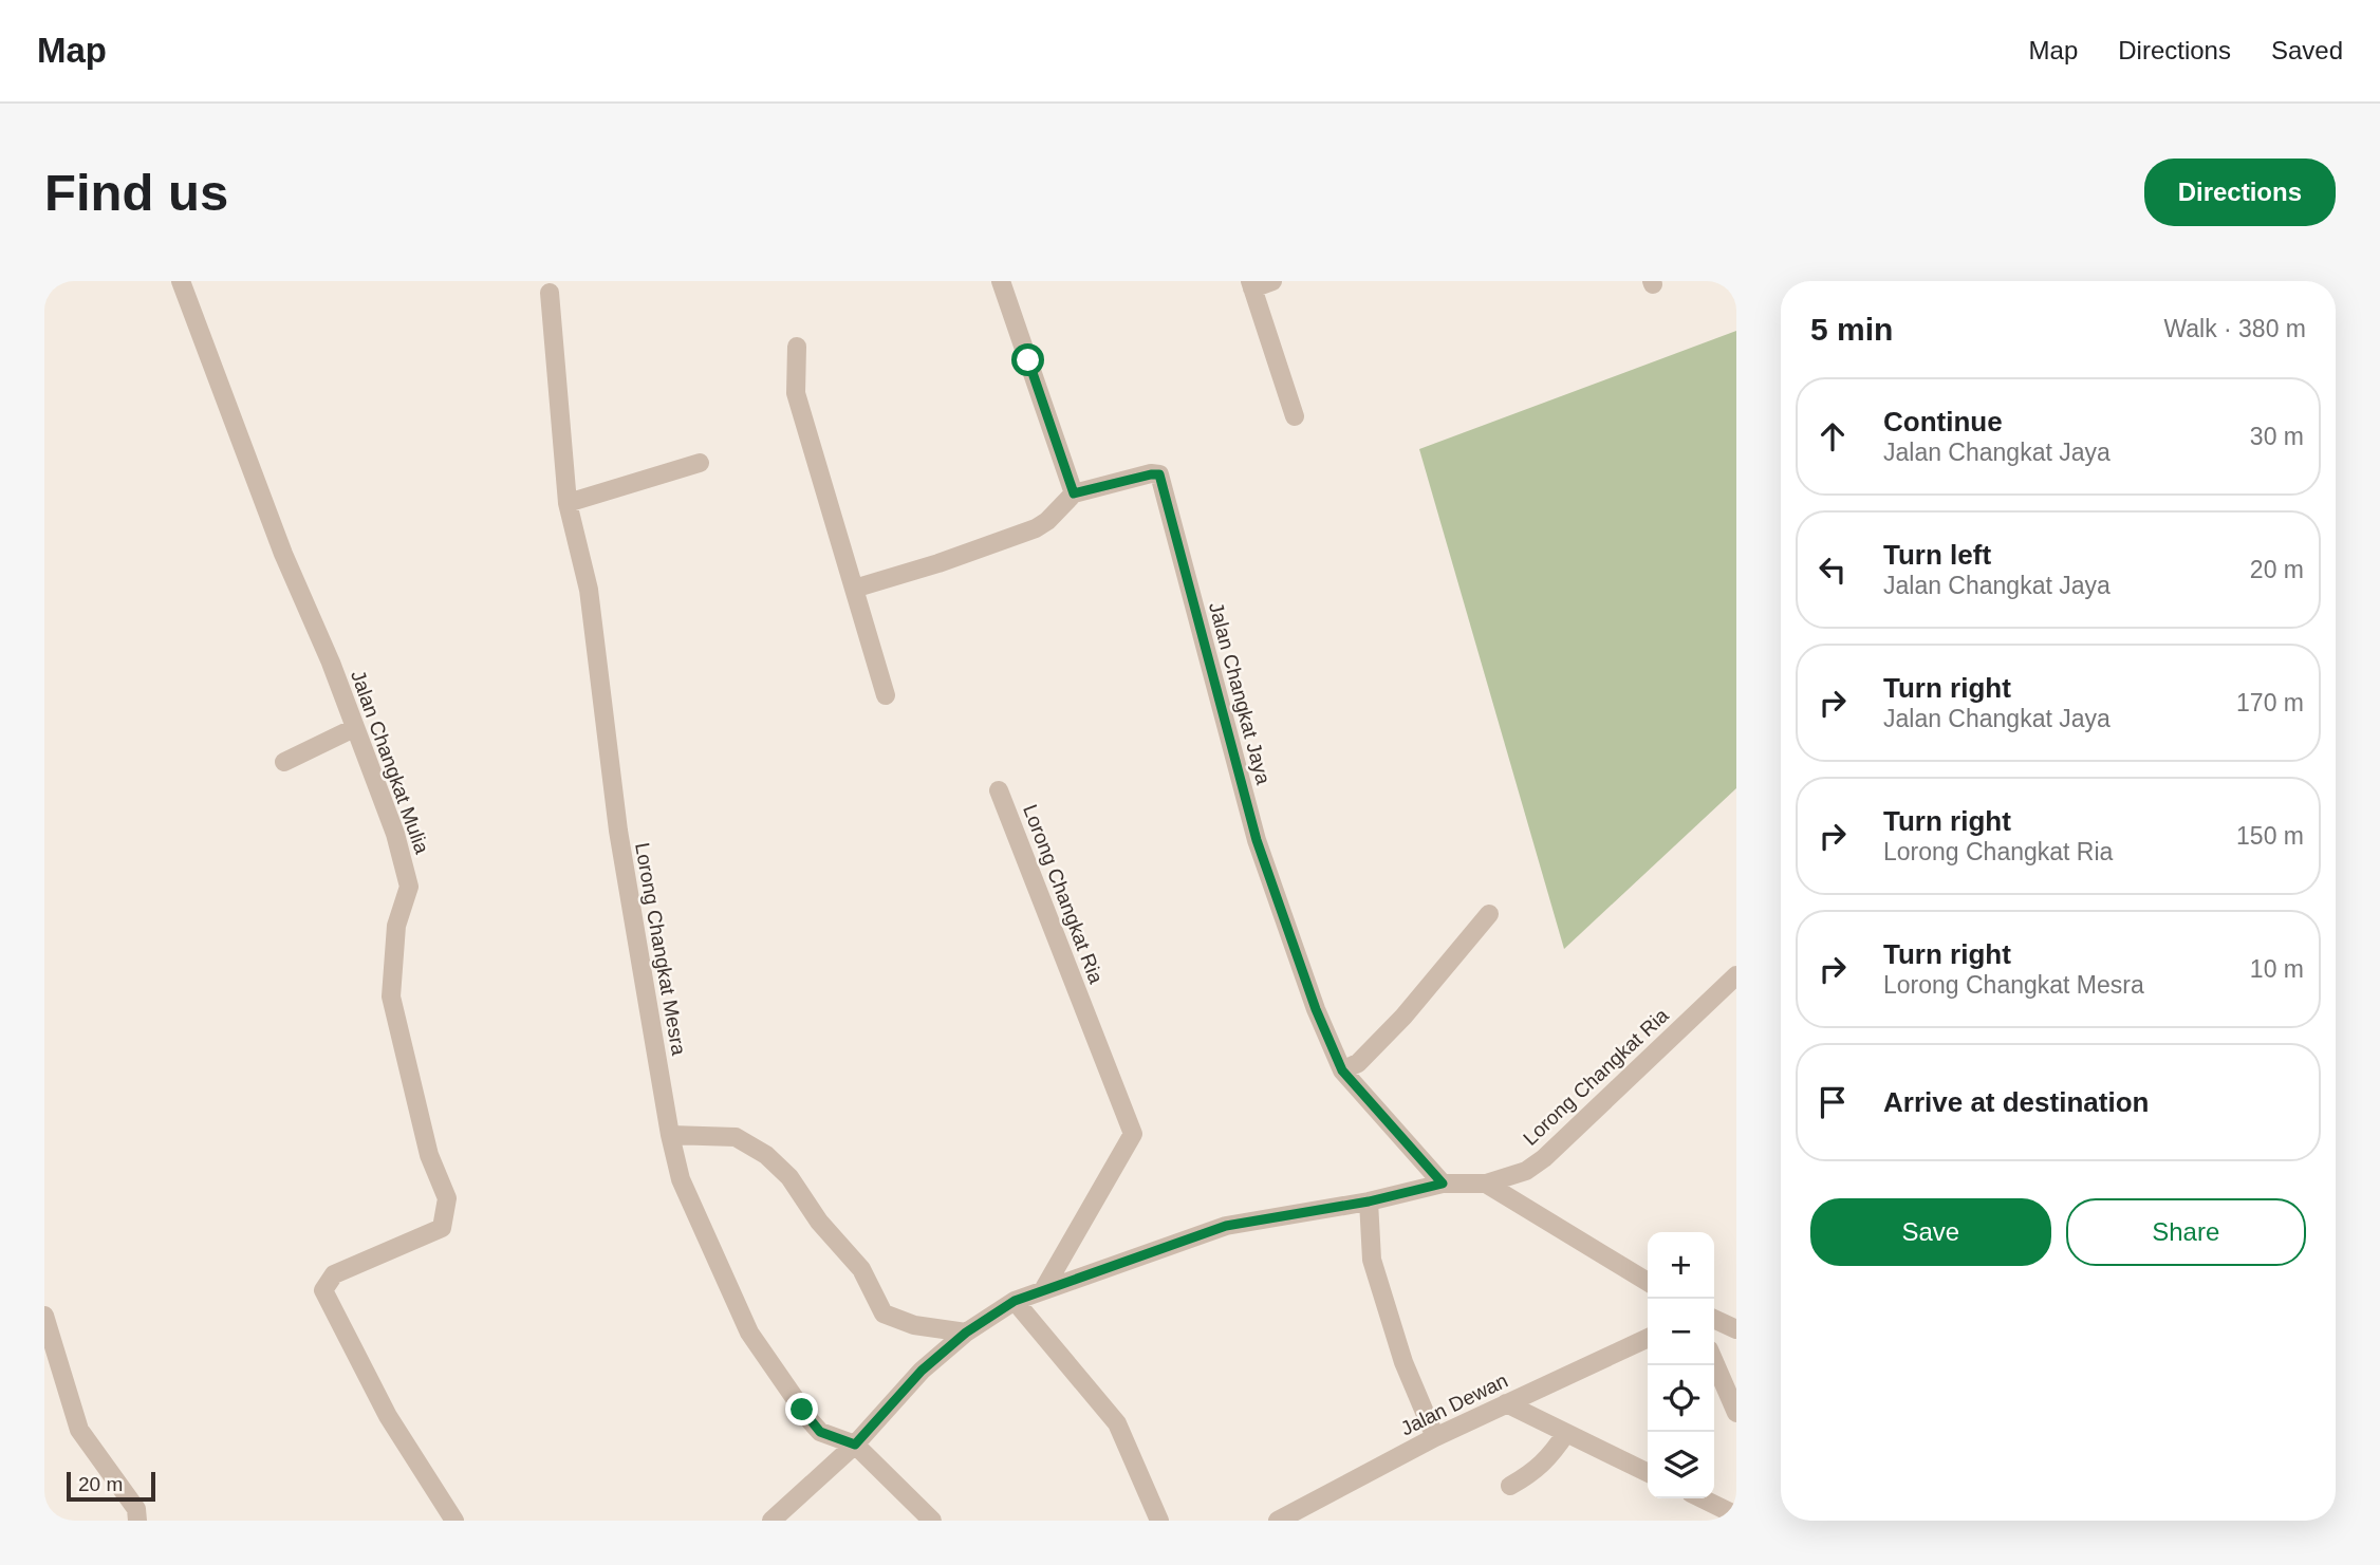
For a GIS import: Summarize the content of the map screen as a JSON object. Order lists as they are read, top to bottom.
{
  "streets": {
    "street": [
      "Jalan Changkat Jaya",
      "Jalan Changkat Mulia",
      "Lorong Changkat Ria",
      "Lorong Changkat Mesra",
      "Jalan Dewan"
    ]
  },
  "crossings": [
    ["Jalan Changkat Jaya", "Lorong Changkat Ria"],
    ["Lorong Changkat Ria", "Lorong Changkat Mesra"]
  ],
  "scale_bar": "20 m",
  "page": {
    "header": "Map",
    "nav": ["Map", "Directions", "Saved"],
    "buttons": [
      "Directions",
      ["Save", "Share"]
    ],
    "title": "Find us",
    "heading": ["5 min", "Walk · 380 m"],
    "list": [
      ["Continue", "Jalan Changkat Jaya", "30 m"],
      ["Turn left", "Jalan Changkat Jaya", "20 m"],
      ["Turn right", "Jalan Changkat Jaya", "170 m"],
      ["Turn right", "Lorong Changkat Ria", "150 m"],
      ["Turn right", "Lorong Changkat Mesra", "10 m"],
      "Arrive at destination"
    ],
    "map_buttons": ["+", "−"],
    "scale": "20 m"
  }
}
